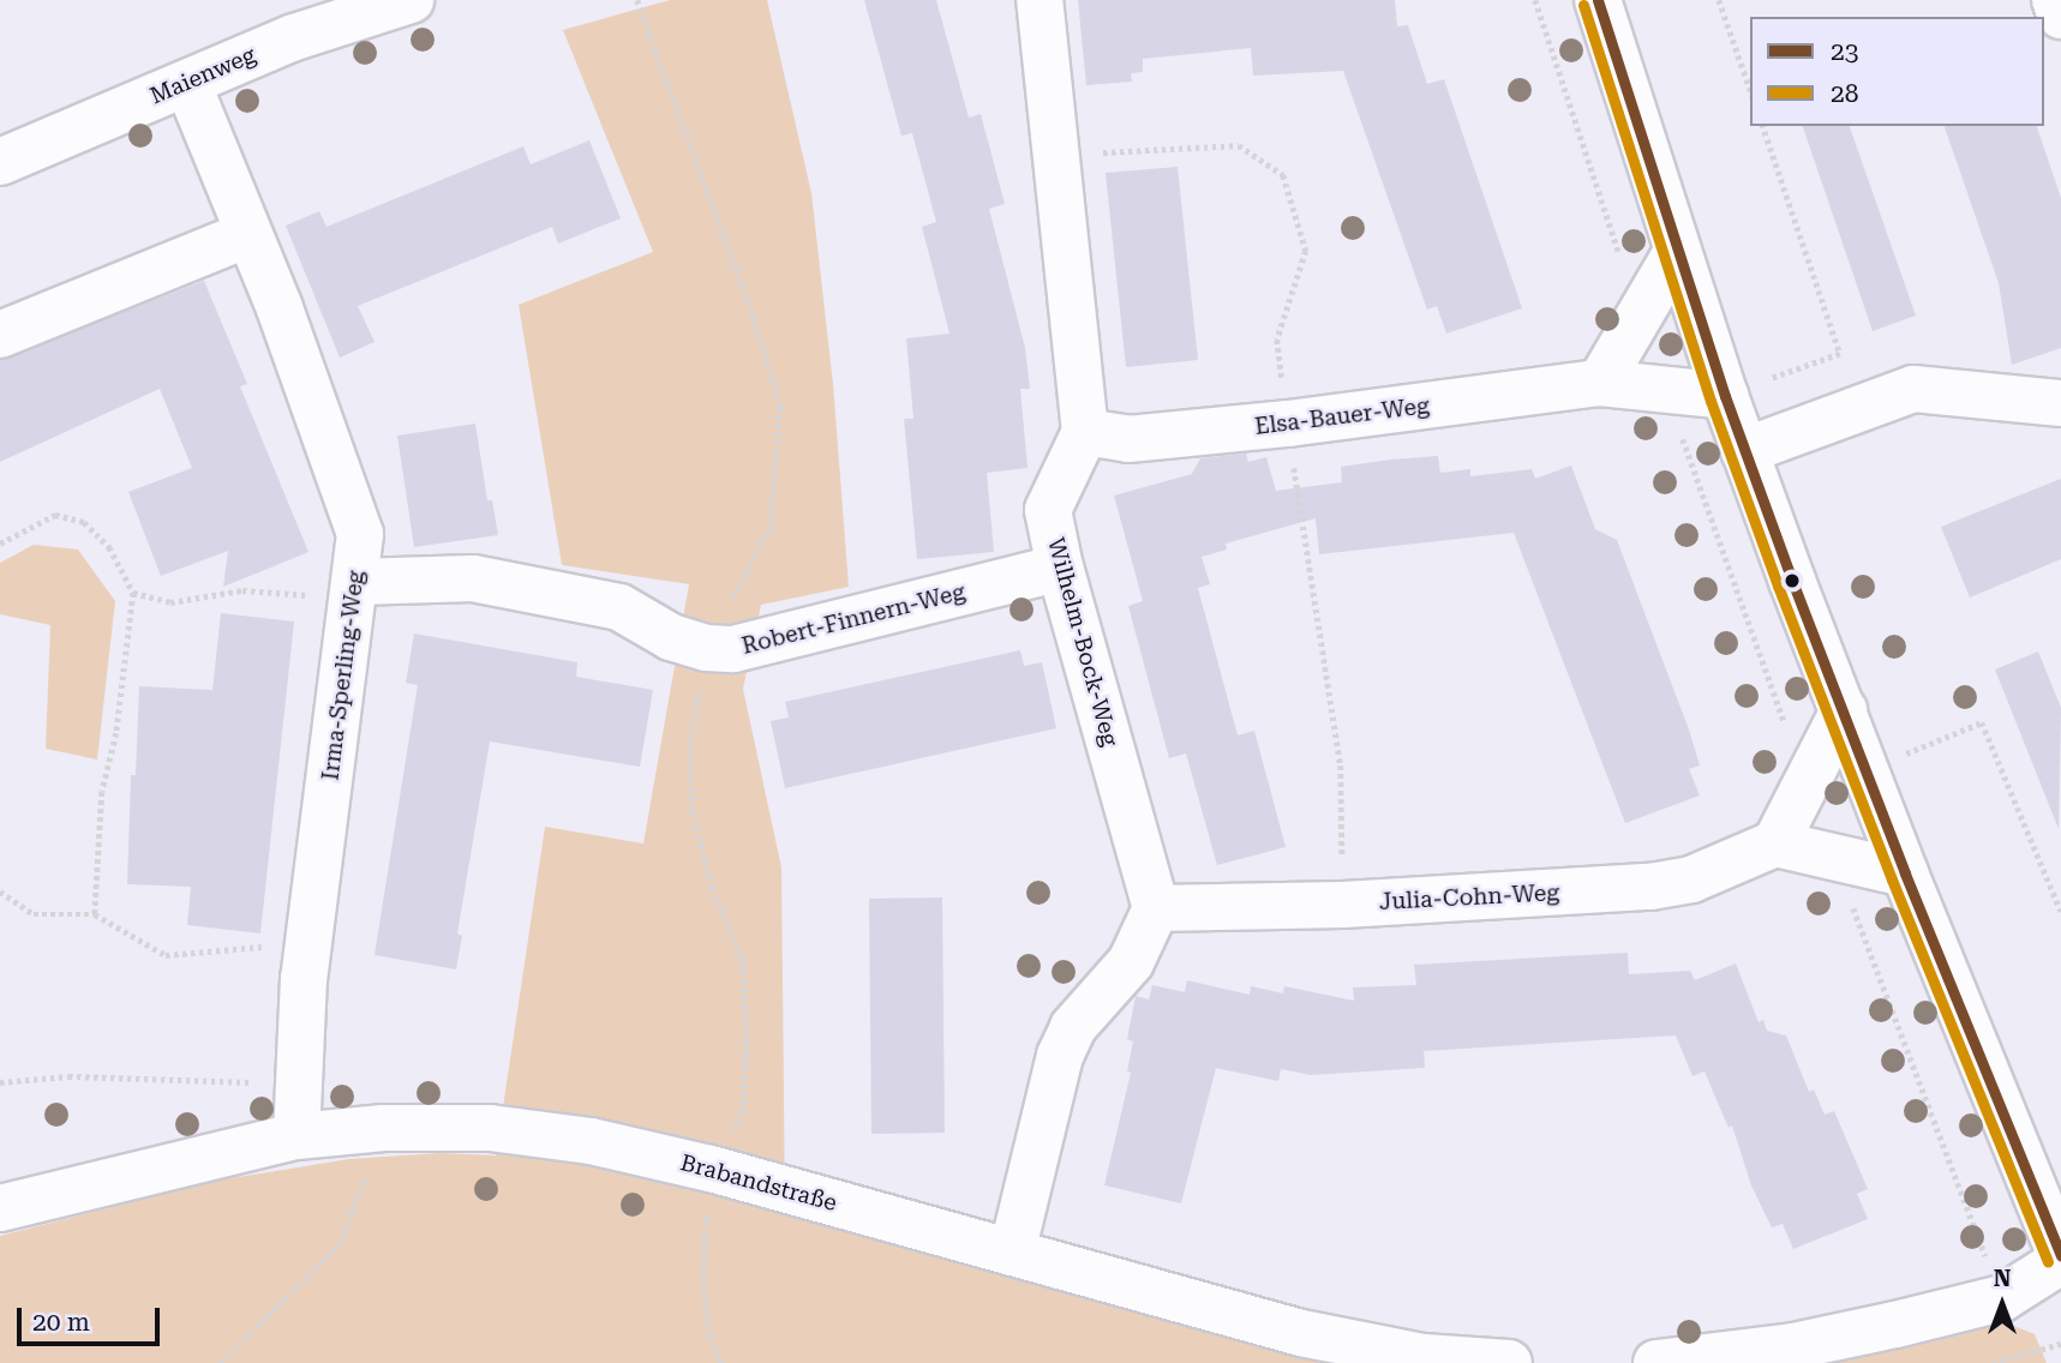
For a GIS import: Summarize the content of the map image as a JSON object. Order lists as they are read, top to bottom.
{
  "streets": {
    "street": [
      "Maienweg",
      "Elsa-Bauer-Weg",
      "Robert-Finnern-Weg",
      "Wilhelm-Bock-Weg",
      "Irma-Sperling-Weg",
      "Julia-Cohn-Weg",
      "Brabandstraße"
    ]
  },
  "crossings": [
    ["Maienweg", "Irma-Sperling-Weg"],
    ["Elsa-Bauer-Weg", "Wilhelm-Bock-Weg"],
    ["Robert-Finnern-Weg", "Wilhelm-Bock-Weg"],
    ["Robert-Finnern-Weg", "Irma-Sperling-Weg"],
    ["Wilhelm-Bock-Weg", "Julia-Cohn-Weg"],
    ["Irma-Sperling-Weg", "Brabandstraße"]
  ],
  "lines": ["transit line 23", "transit line 28"],
  "legend": ["23", "28"],
  "scale_bar": "20 m",
  "north": "top"
}
